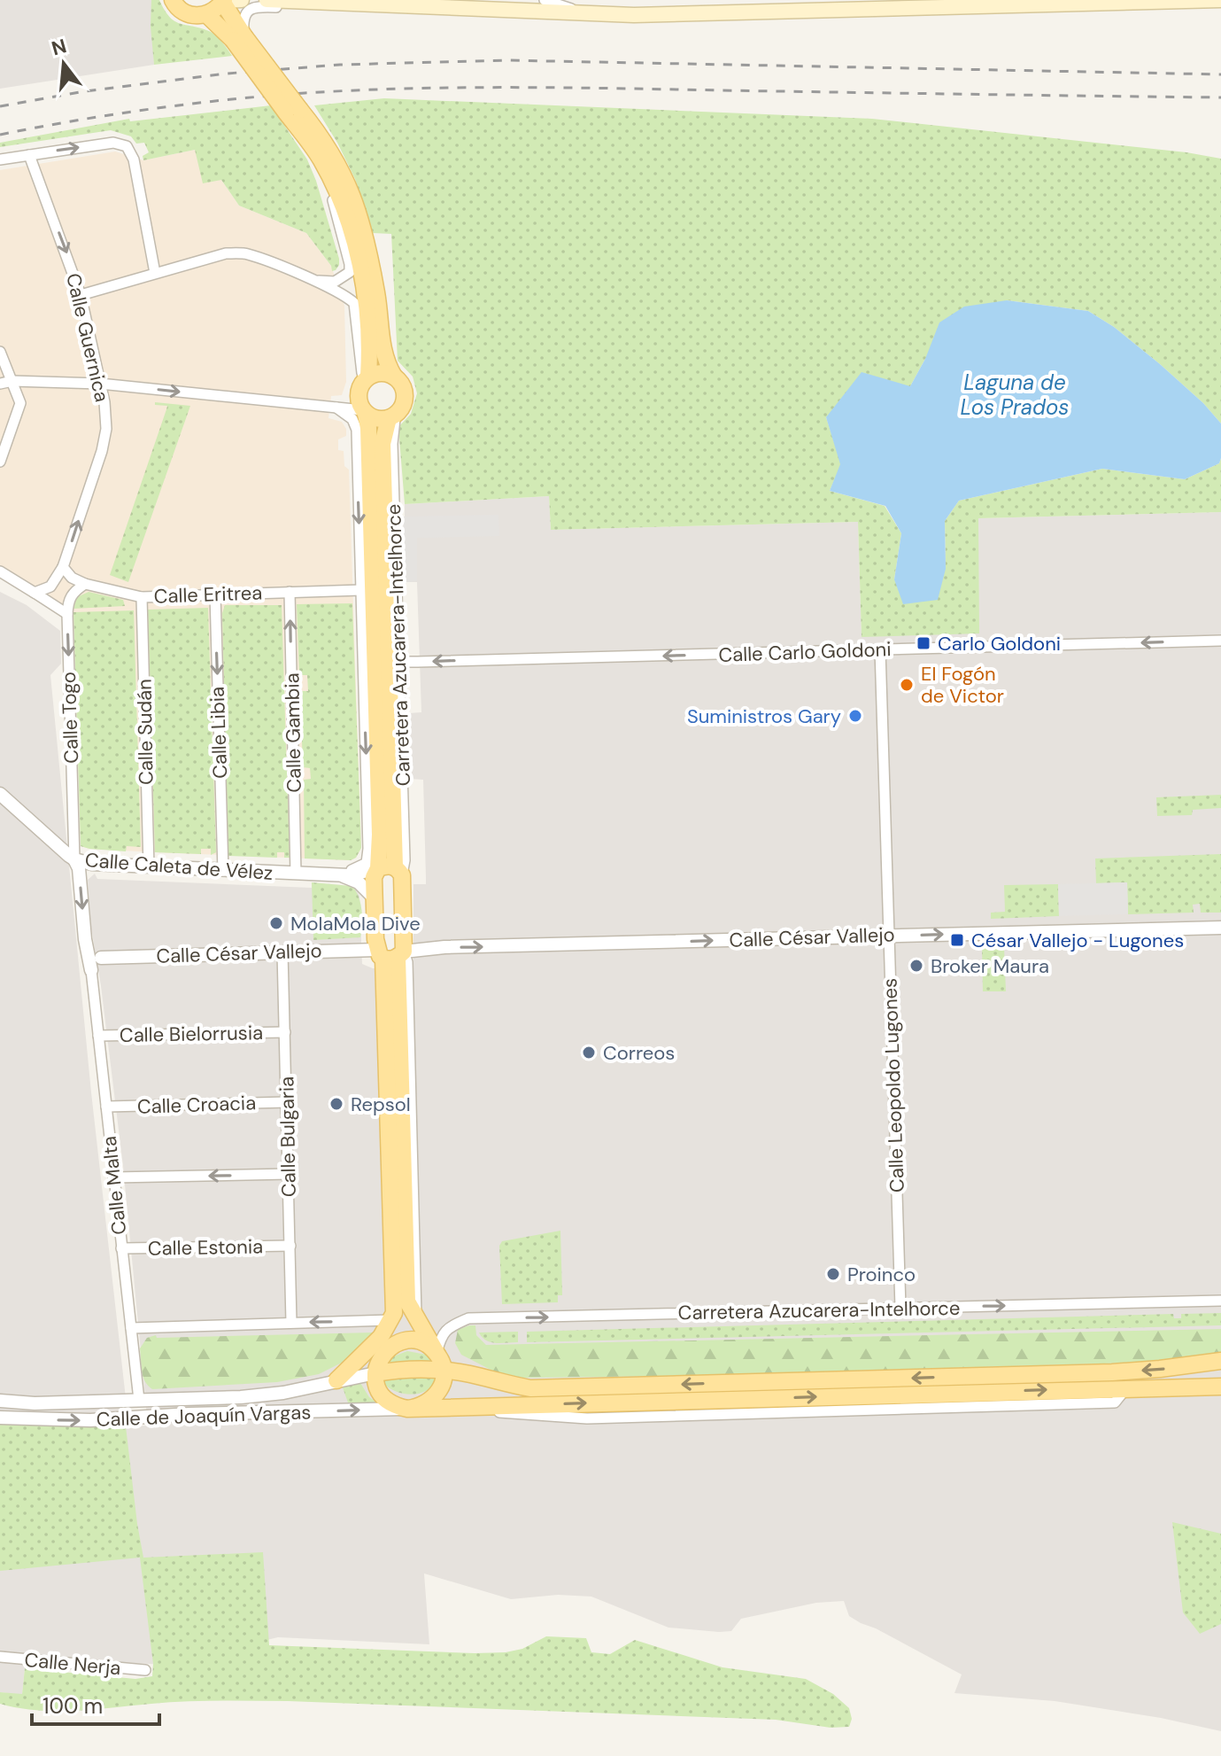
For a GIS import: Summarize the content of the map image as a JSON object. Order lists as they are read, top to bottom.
{
  "streets": {
    "main road": ["Carretera Azucarera-Intelhorce"],
    "street": [
      "Calle Guernica",
      "Calle Eritrea",
      "Calle Carlo Goldoni",
      "Calle Togo",
      "Calle Sudán",
      "Calle Libia",
      "Calle Gambia",
      "Calle Caleta de Vélez",
      "Calle César Vallejo",
      "Calle Bielorrusia",
      "Calle Leopoldo Lugones",
      "Calle Croacia",
      "Calle Bulgaria",
      "Calle Malta",
      "Calle Estonia",
      "Calle de Joaquín Vargas",
      "Calle Nerja"
    ]
  },
  "crossings": [
    ["Calle Guernica", "Calle Eritrea"],
    ["Calle Eritrea", "Carretera Azucarera-Intelhorce"],
    ["Calle Eritrea", "Calle Sudán"],
    ["Calle Eritrea", "Calle Libia"],
    ["Calle Eritrea", "Calle Gambia"],
    ["Carretera Azucarera-Intelhorce", "Calle Carlo Goldoni"],
    ["Carretera Azucarera-Intelhorce", "Calle Caleta de Vélez"],
    ["Carretera Azucarera-Intelhorce", "Calle César Vallejo"],
    ["Carretera Azucarera-Intelhorce", "Calle Leopoldo Lugones"],
    ["Calle Carlo Goldoni", "Calle Leopoldo Lugones"],
    ["Calle Togo", "Calle Caleta de Vélez"],
    ["Calle Togo", "Calle Malta"],
    ["Calle Sudán", "Calle Caleta de Vélez"],
    ["Calle Libia", "Calle Caleta de Vélez"],
    ["Calle Gambia", "Calle Caleta de Vélez"],
    ["Calle Caleta de Vélez", "Calle Malta"],
    ["Calle César Vallejo", "Calle Leopoldo Lugones"],
    ["Calle César Vallejo", "Calle Bulgaria"],
    ["Calle Bielorrusia", "Calle Bulgaria"],
    ["Calle Bielorrusia", "Calle Malta"],
    ["Calle Croacia", "Calle Bulgaria"],
    ["Calle Croacia", "Calle Malta"],
    ["Calle Bulgaria", "Calle Estonia"],
    ["Calle Malta", "Calle Estonia"],
    ["Calle Malta", "Calle de Joaquín Vargas"]
  ],
  "one_way": [
    "Calle Carlo Goldoni",
    "Calle Togo",
    "Calle Libia",
    "Calle Gambia",
    "Calle César Vallejo"
  ],
  "water": ["Laguna de Los Prados"],
  "places": {
    "transit": ["Carlo Goldoni", "César Vallejo - Lugones"],
    "other": [
      "El Fogón de Victor",
      "Suministros Gary",
      "MolaMola Dive",
      "Broker Maura",
      "Correos",
      "Repsol",
      "Proinco"
    ]
  },
  "scale_bar": "100 m",
  "north": "top"
}
